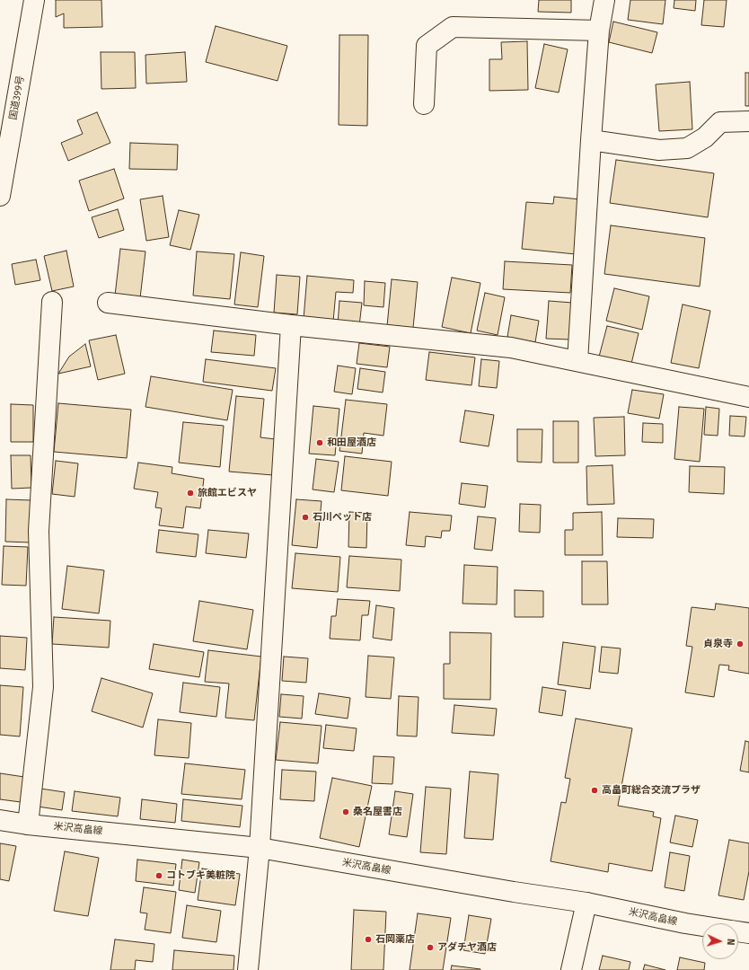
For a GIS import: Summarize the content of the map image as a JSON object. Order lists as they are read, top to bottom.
{
  "streets": {
    "main road": ["国道399号", "米沢高畠線"]
  },
  "places": [
    "和田屋酒店",
    "旅館エビスヤ",
    "石川ペット店",
    "貞泉寺",
    "高畠町総合交流プラザ",
    "桑名屋書店",
    "コトブキ美粧院",
    "石岡薬店",
    "アダチヤ酒店"
  ],
  "north": "right"
}
